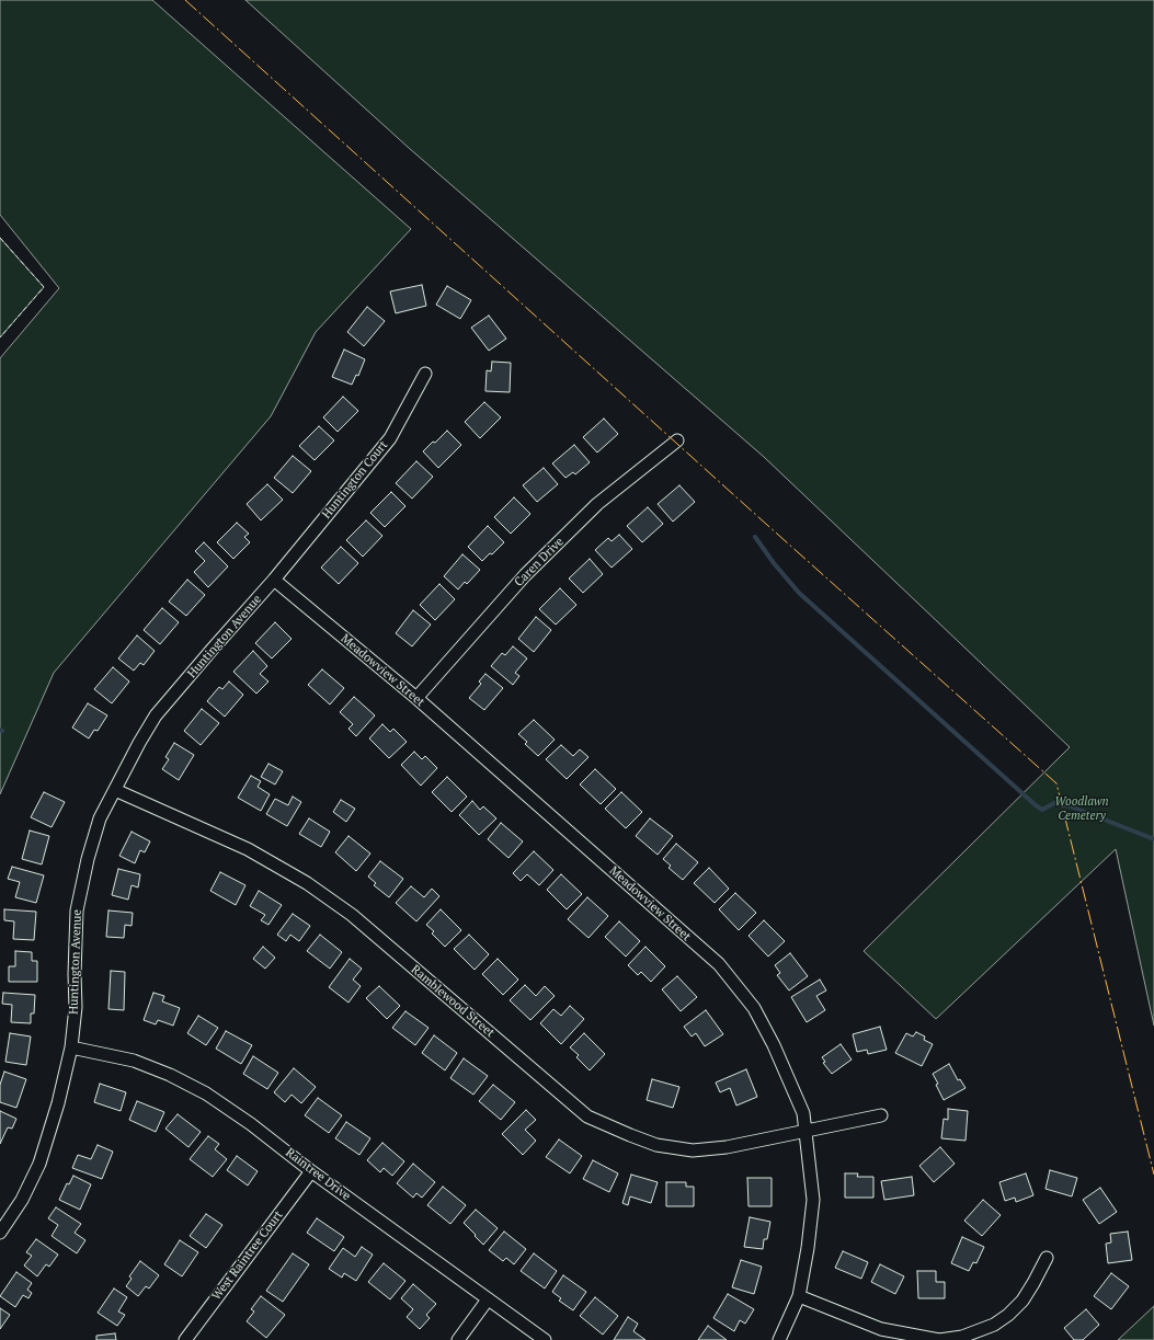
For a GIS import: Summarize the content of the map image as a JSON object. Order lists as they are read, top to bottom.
{
  "streets": {
    "street": [
      "Huntington Court",
      "Caren Drive",
      "Huntington Avenue",
      "Meadowview Street",
      "Ramblewood Street",
      "Raintree Drive",
      "West Raintree Court"
    ]
  },
  "crossings": [
    ["Huntington Court", "Huntington Avenue"],
    ["Huntington Court", "Meadowview Street"],
    ["Caren Drive", "Meadowview Street"],
    ["Huntington Avenue", "Meadowview Street"],
    ["Huntington Avenue", "Ramblewood Street"],
    ["Huntington Avenue", "Raintree Drive"],
    ["Meadowview Street", "Ramblewood Street"],
    ["Raintree Drive", "West Raintree Court"]
  ],
  "parks": ["Woodlawn Cemetery"]
}
